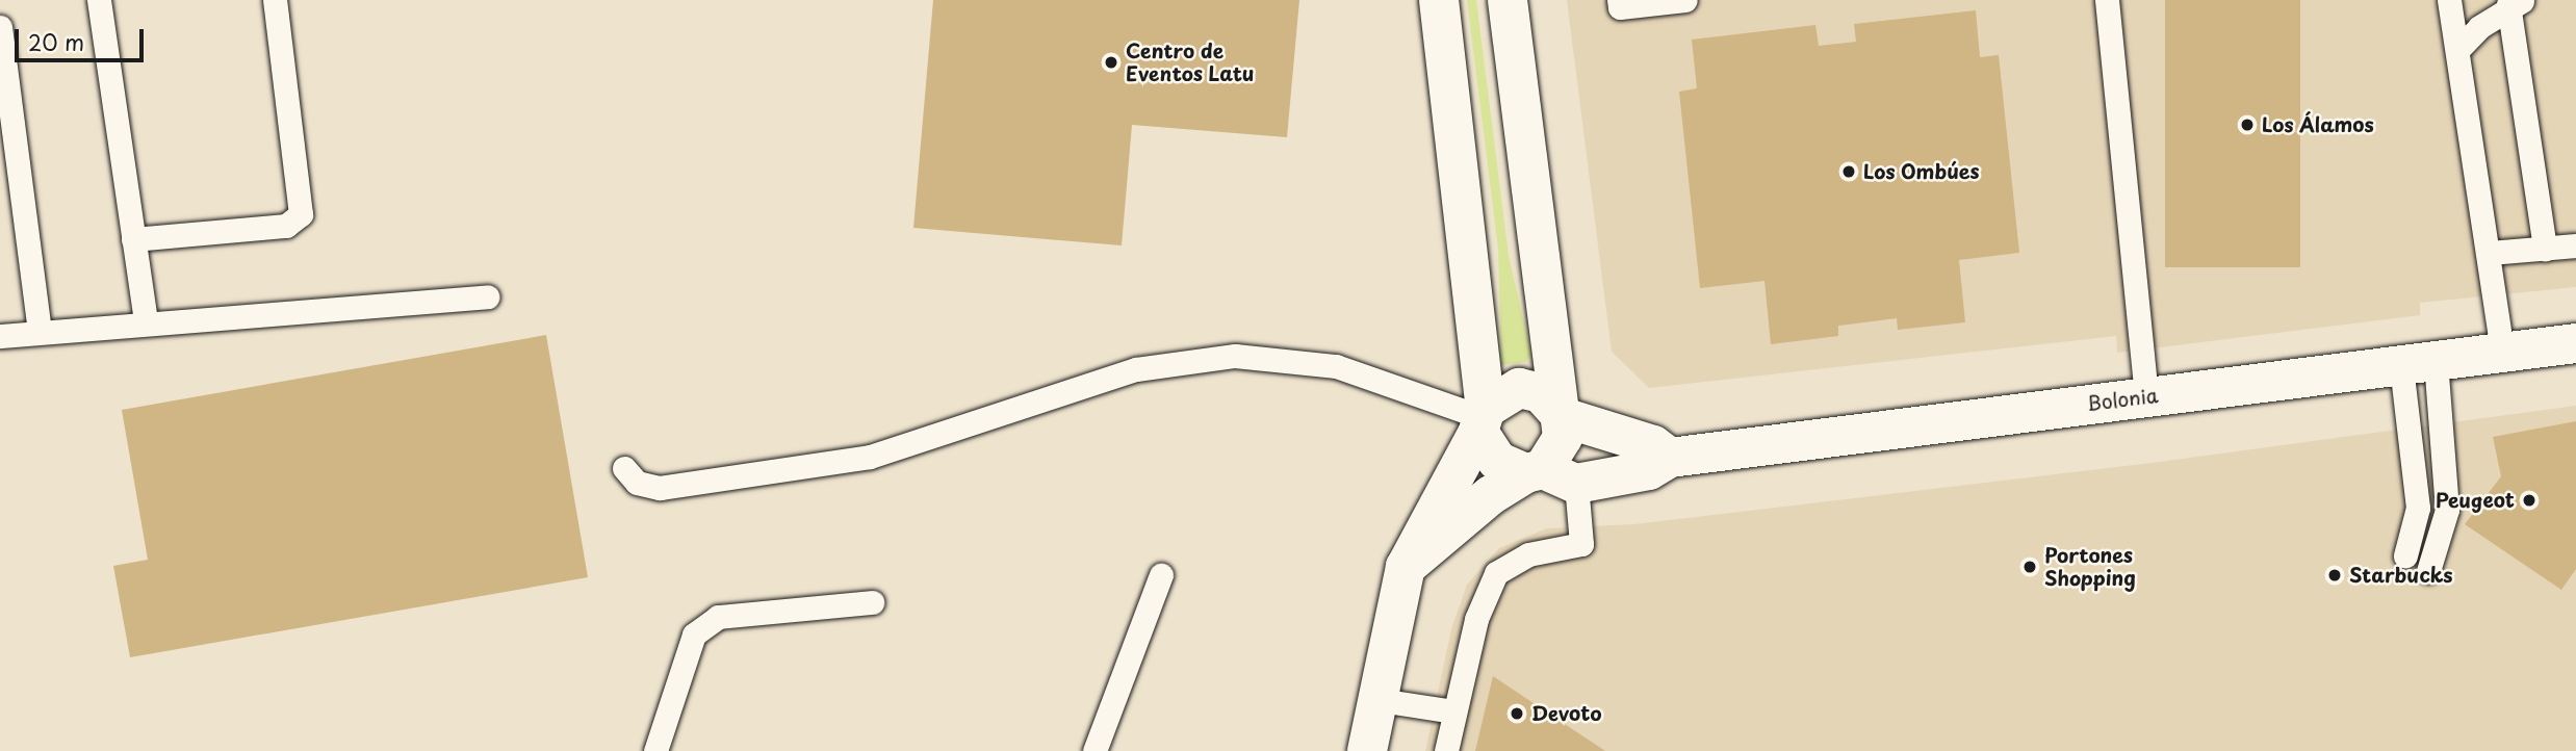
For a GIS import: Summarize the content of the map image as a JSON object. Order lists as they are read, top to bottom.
{
  "streets": {
    "street": ["Bolonia"]
  },
  "places": [
    "Centro de Eventos Latu",
    "Los Álamos",
    "Los Ombúes",
    "Peugeot",
    "Portones Shopping",
    "Starbucks",
    "Devoto"
  ],
  "scale_bar": "20 m"
}
